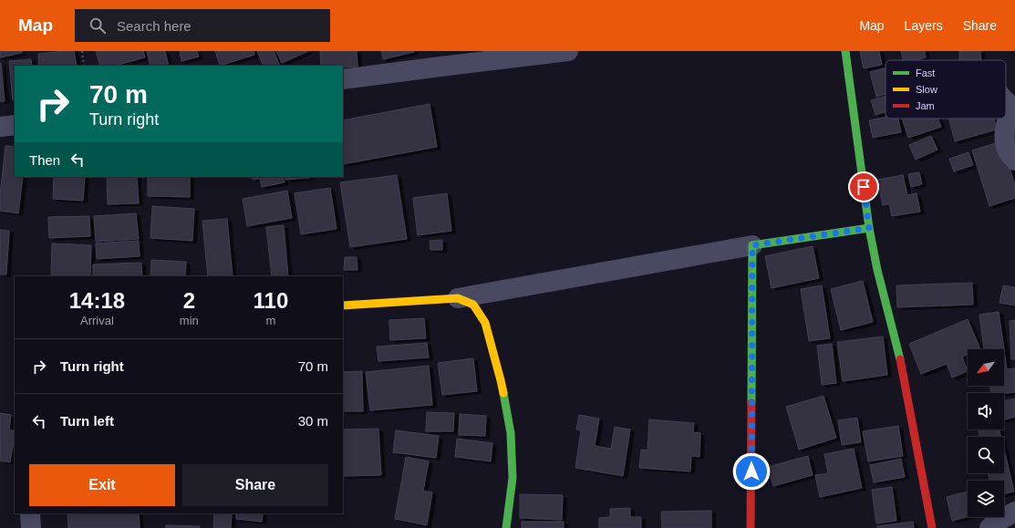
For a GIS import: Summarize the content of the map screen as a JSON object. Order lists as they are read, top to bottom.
{
  "legend": ["Fast", "Slow", "Jam"],
  "north": "bottom left",
  "page": {
    "header": "Map",
    "search": "Search here",
    "nav": ["Map", "Layers", "Share"],
    "turn": ["70 m", "Turn right"],
    "then": "Then",
    "eta": [
      "14:18",
      "Arrival",
      "2",
      "min",
      "110",
      "m"
    ],
    "list": [
      {
        "name": "Turn right",
        "value": "70 m"
      },
      {
        "name": "Turn left",
        "value": "30 m"
      }
    ],
    "buttons": ["Exit", "Share"]
  }
}
